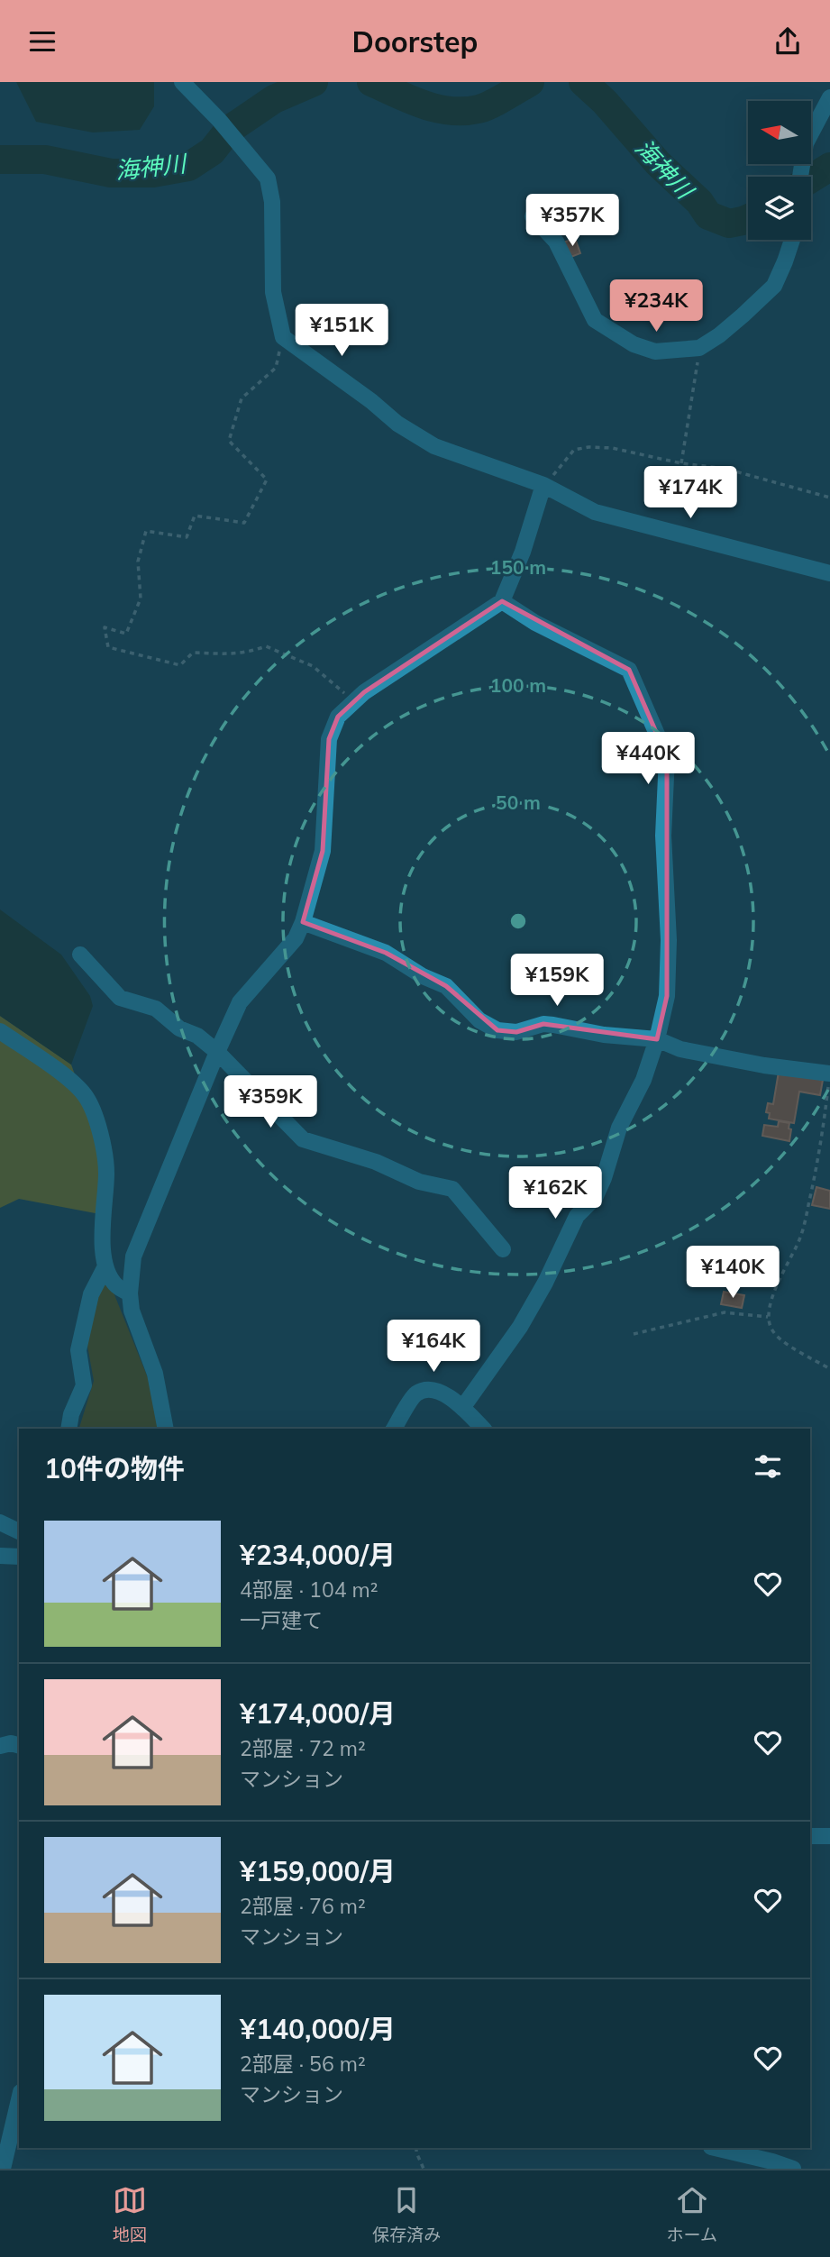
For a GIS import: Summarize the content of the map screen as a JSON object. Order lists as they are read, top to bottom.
{
  "water": ["海神川"],
  "north": "left",
  "page": {
    "header": "Doorstep",
    "price": [
      "¥357K",
      "¥234K",
      "¥151K",
      "¥174K",
      "¥440K",
      "¥159K",
      "¥359K",
      "¥162K",
      "¥140K",
      "¥164K"
    ],
    "heading": "10件の物件",
    "list": [
      {
        "name": "¥234,000/月",
        "note": "4部屋 · 104 m² · 一戸建て"
      },
      {
        "name": "¥174,000/月",
        "note": "2部屋 · 72 m² · マンション"
      },
      {
        "name": "¥159,000/月",
        "note": "2部屋 · 76 m² · マンション"
      },
      {
        "name": "¥140,000/月",
        "note": "2部屋 · 56 m² · マンション"
      }
    ],
    "tabs": ["地図", "保存済み", "ホーム"]
  },
  "rings": ["150 m", "100 m", "50 m"]
}
